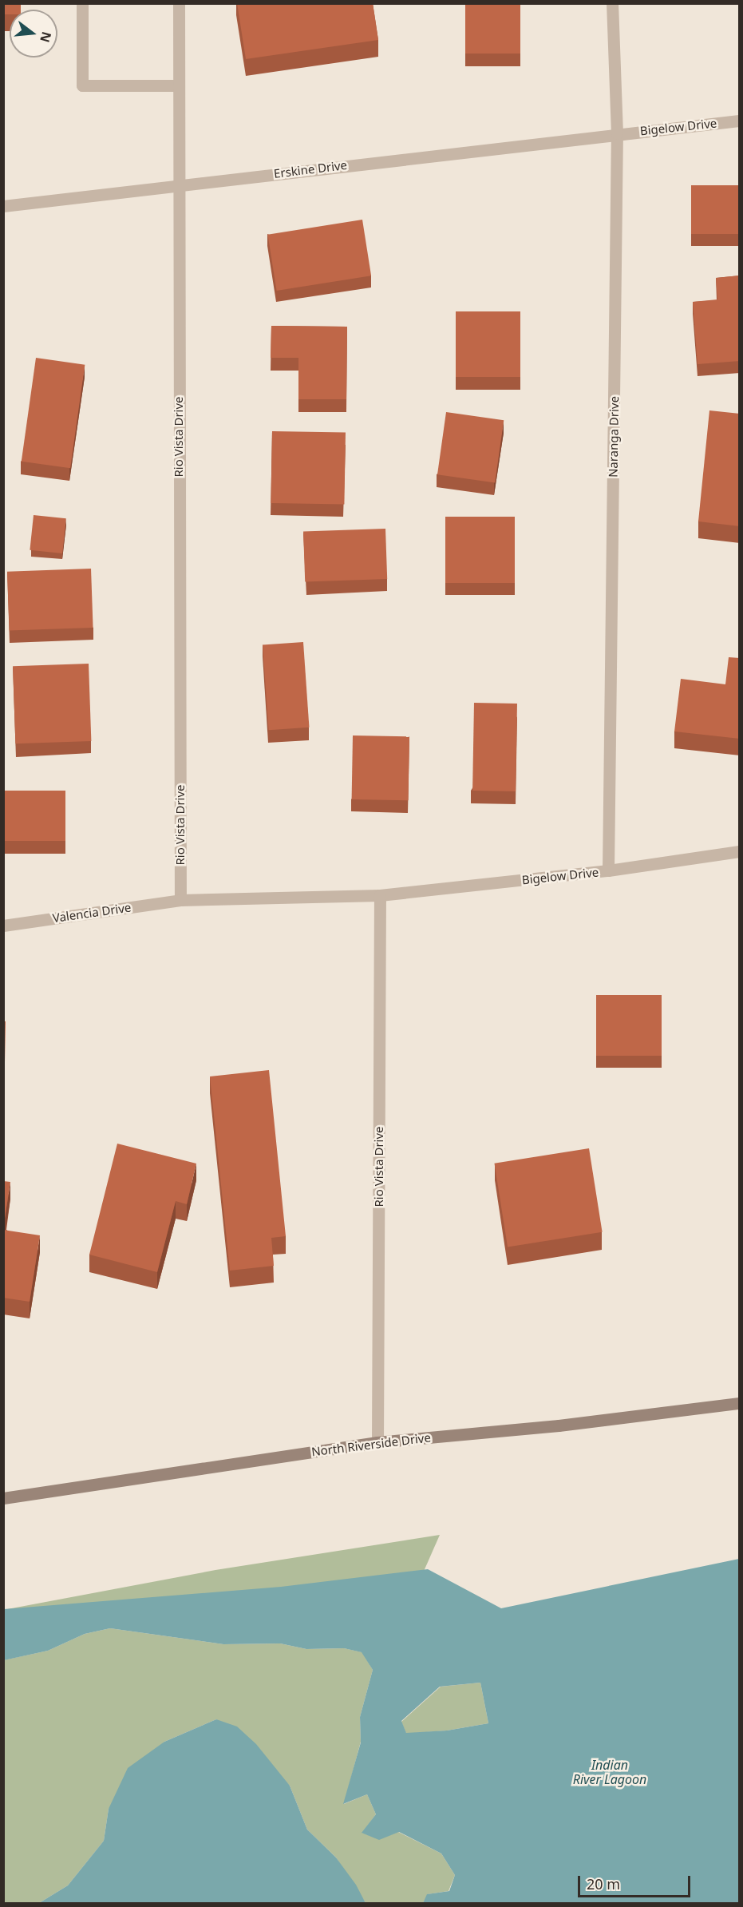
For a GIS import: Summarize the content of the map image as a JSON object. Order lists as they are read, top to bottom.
{
  "streets": {
    "street": [
      "Bigelow Drive",
      "Erskine Drive",
      "Rio Vista Drive",
      "Naranga Drive",
      "Valencia Drive",
      "North Riverside Drive"
    ]
  },
  "crossings": [
    ["Bigelow Drive", "Erskine Drive"],
    ["Bigelow Drive", "Rio Vista Drive"],
    ["Bigelow Drive", "Naranga Drive"],
    ["Erskine Drive", "Rio Vista Drive"],
    ["Erskine Drive", "Naranga Drive"],
    ["Rio Vista Drive", "Valencia Drive"],
    ["Rio Vista Drive", "North Riverside Drive"]
  ],
  "water": ["Indian River Lagoon"],
  "scale_bar": "20 m",
  "north": "right"
}
